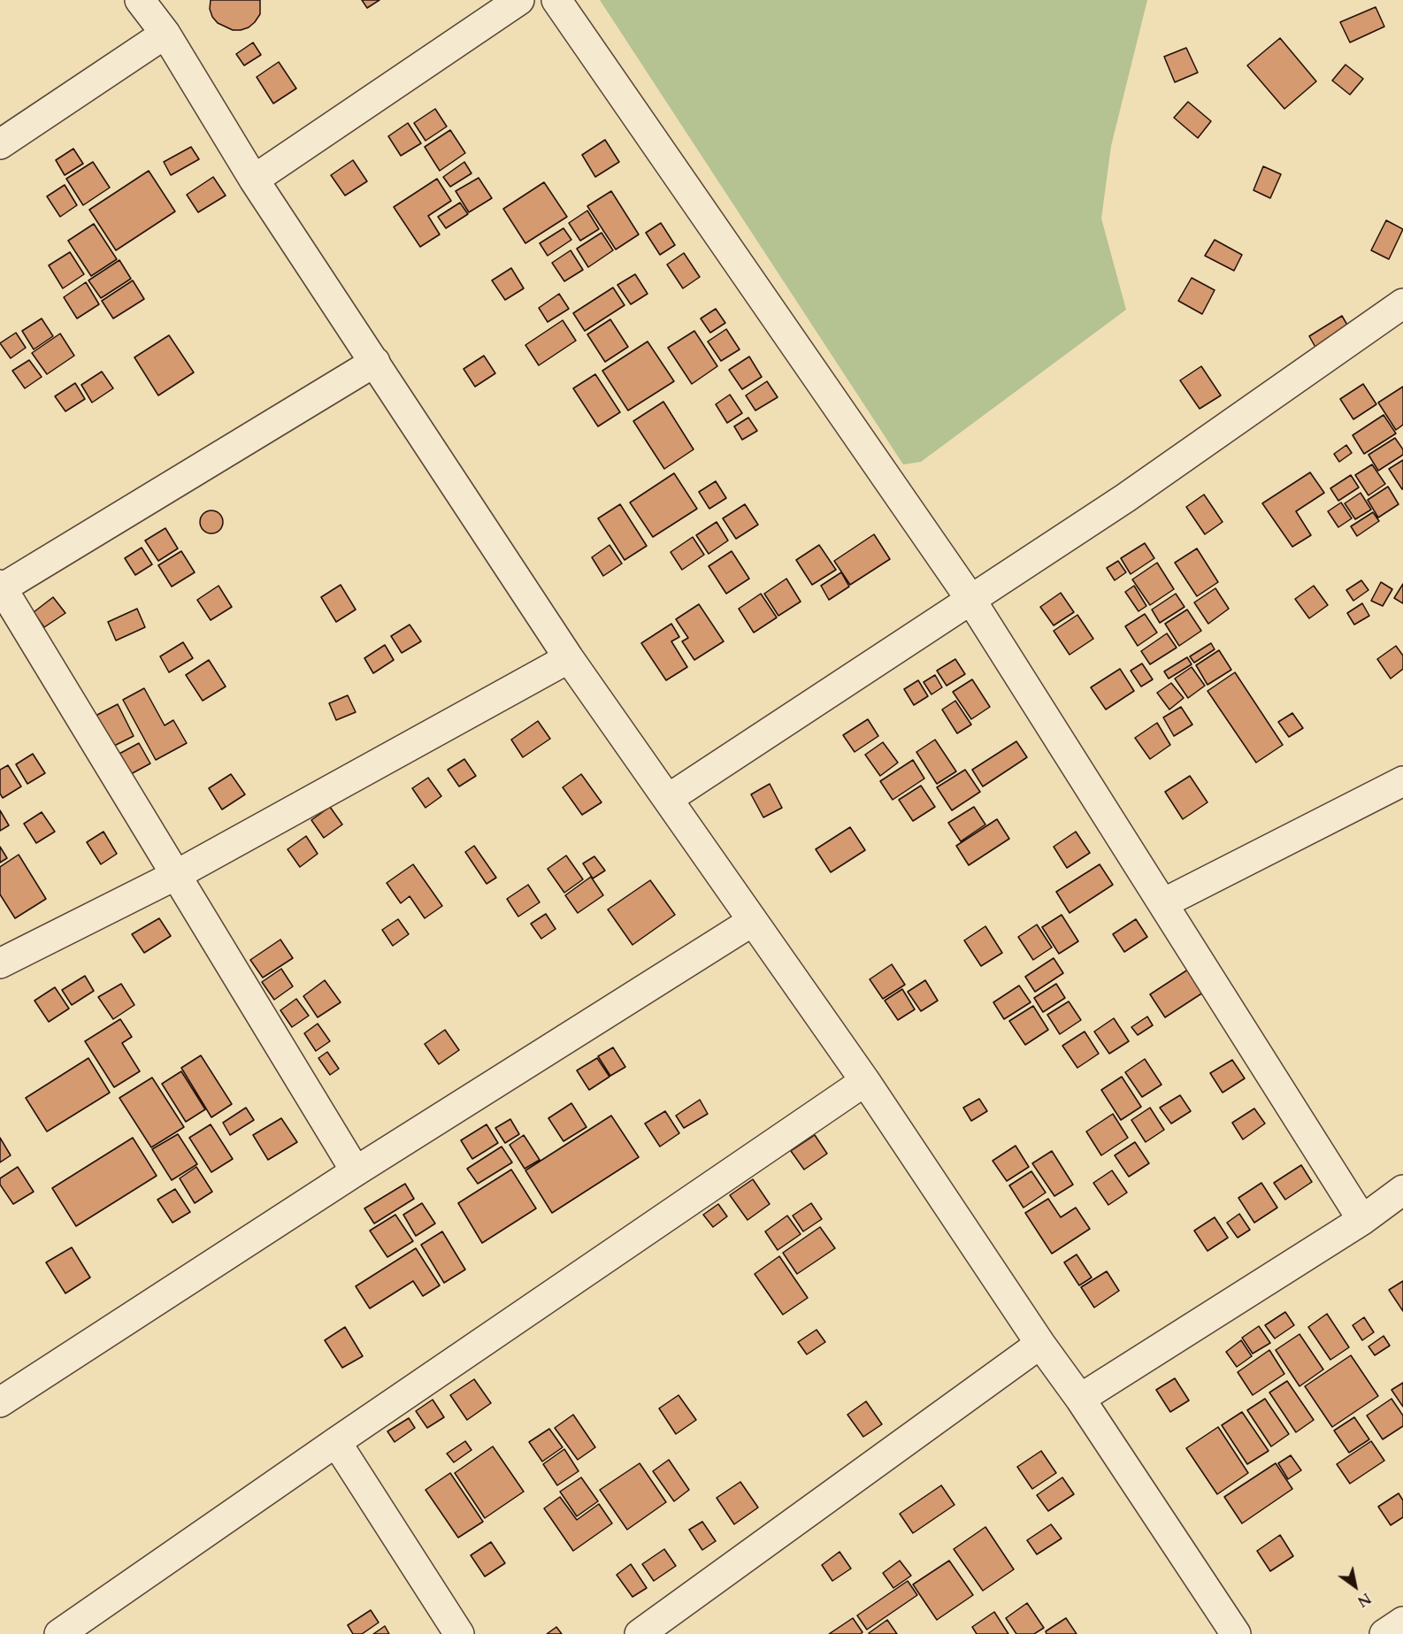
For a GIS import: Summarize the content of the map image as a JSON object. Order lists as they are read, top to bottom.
{
  "north": "bottom right"
}
